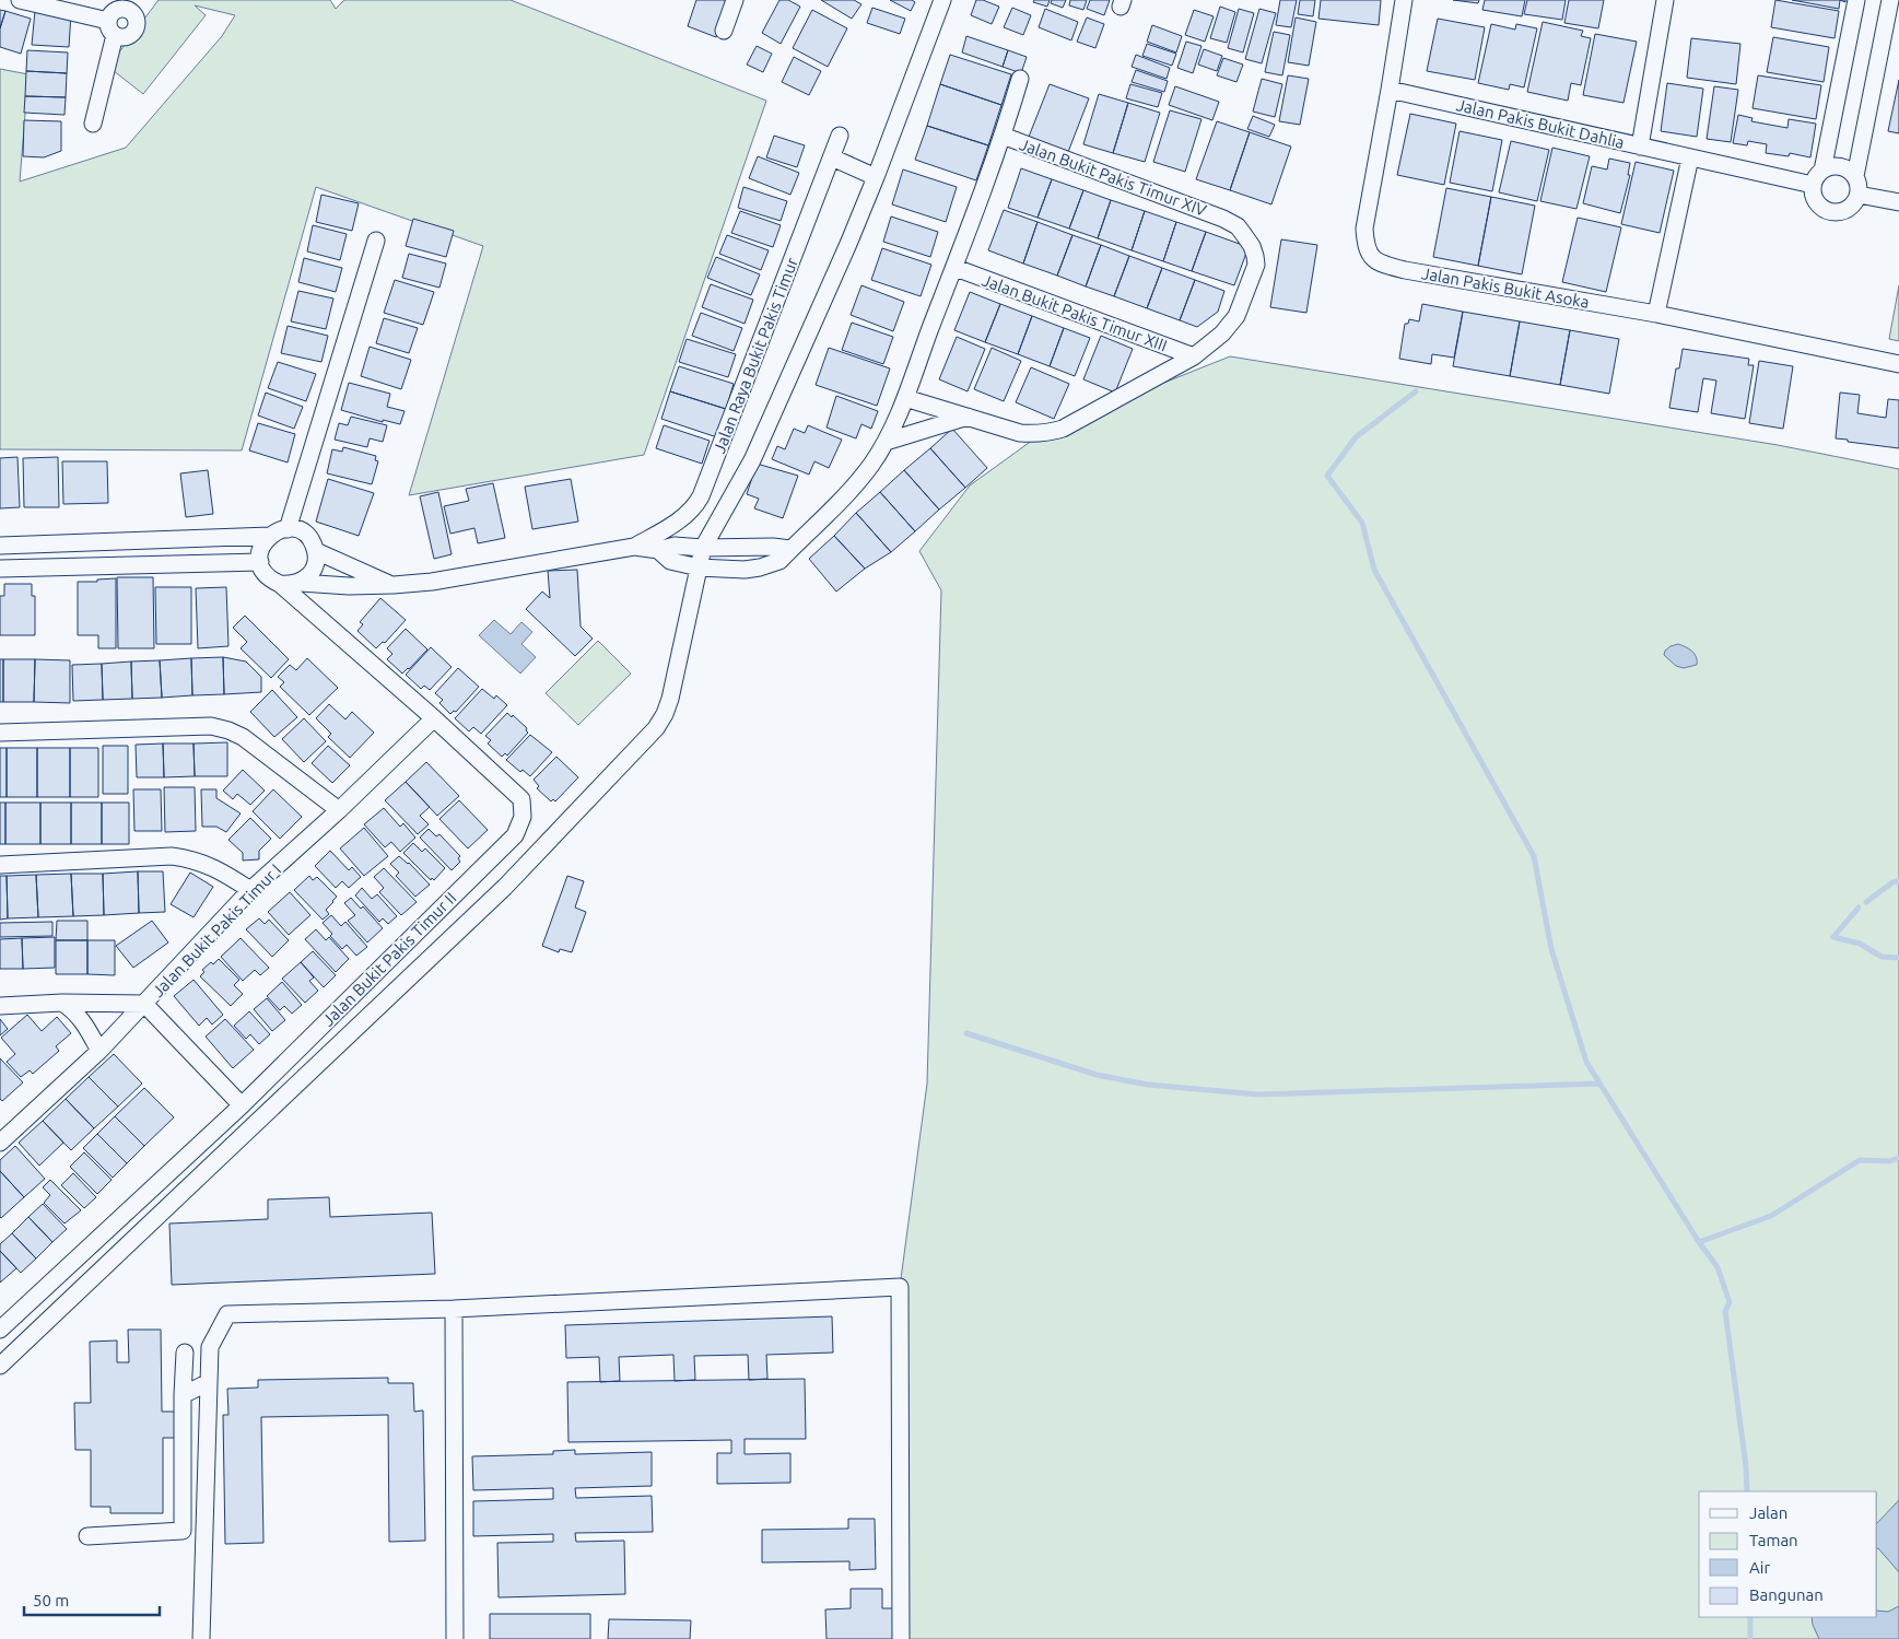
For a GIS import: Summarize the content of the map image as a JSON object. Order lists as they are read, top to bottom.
{
  "streets": {
    "street": [
      "Jalan Pakis Bukit Dahlia",
      "Jalan Bukit Pakis Timur XIV",
      "Jalan Pakis Bukit Asoka",
      "Jalan Bukit Pakis Timur XIII",
      "Jalan Raya Bukit Pakis Timur",
      "Jalan Bukit Pakis Timur I",
      "Jalan Bukit Pakis Timur II"
    ]
  },
  "crossings": [
    ["Jalan Pakis Bukit Dahlia", "Jalan Pakis Bukit Asoka"],
    ["Jalan Bukit Pakis Timur XIV", "Jalan Bukit Pakis Timur XIII"],
    ["Jalan Bukit Pakis Timur XIV", "Jalan Raya Bukit Pakis Timur"],
    ["Jalan Bukit Pakis Timur XIII", "Jalan Raya Bukit Pakis Timur"],
    ["Jalan Raya Bukit Pakis Timur", "Jalan Bukit Pakis Timur II"],
    ["Jalan Bukit Pakis Timur I", "Jalan Bukit Pakis Timur II"]
  ],
  "legend": [
    "Jalan",
    "Taman",
    "Air",
    "Bangunan"
  ],
  "scale_bar": "50 m"
}
